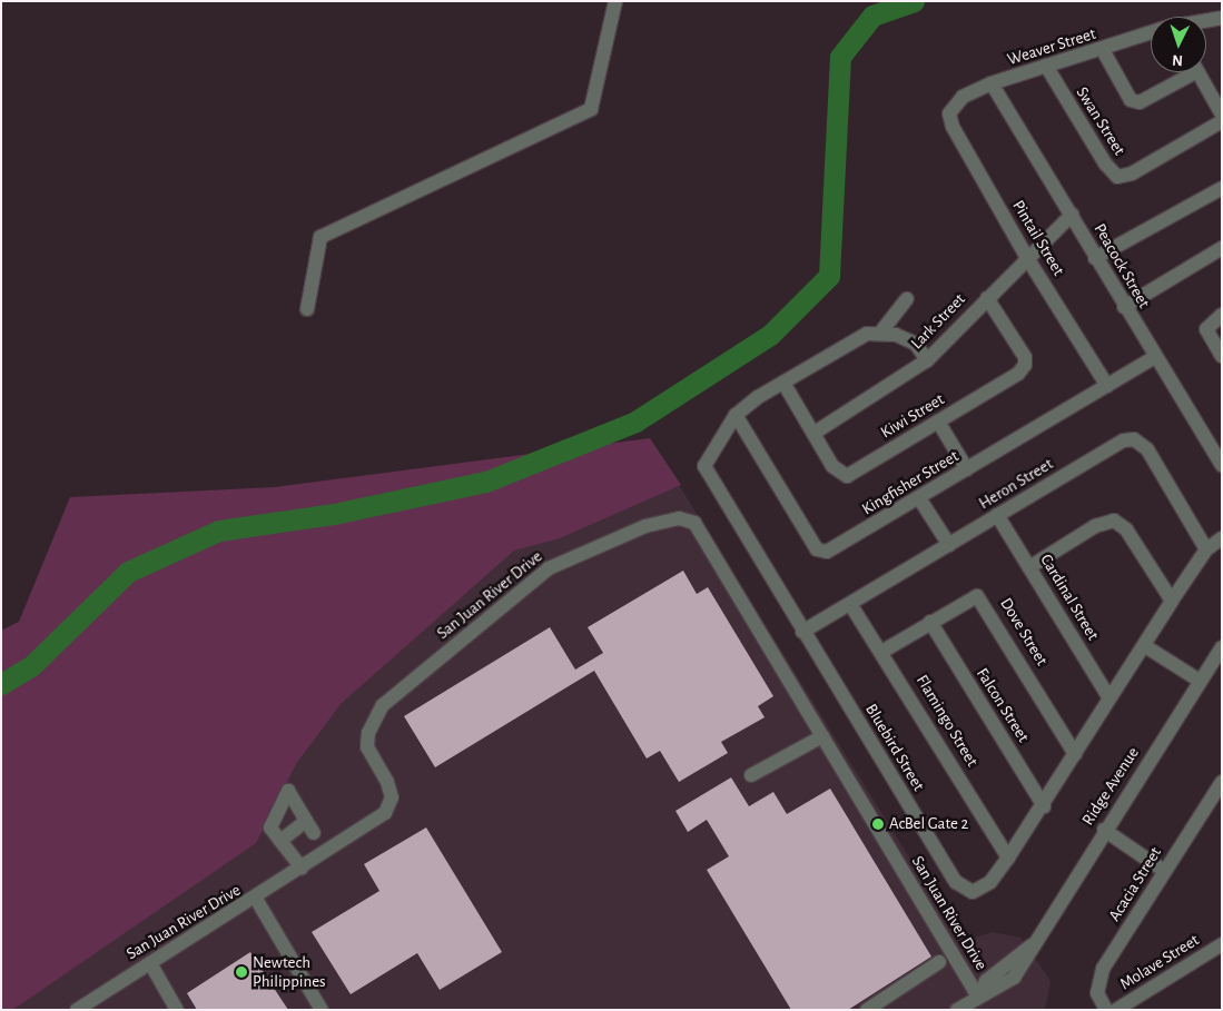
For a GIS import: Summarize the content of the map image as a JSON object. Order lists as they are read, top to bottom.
{
  "streets": {
    "street": [
      "Weaver Street",
      "Swan Street",
      "Pintail Street",
      "Peacock Street",
      "Lark Street",
      "Kiwi Street",
      "Kingfisher Street",
      "Heron Street",
      "San Juan River Drive",
      "Cardinal Street",
      "Dove Street",
      "Falcon Street",
      "Flamingo Street",
      "Bluebird Street",
      "Ridge Avenue",
      "Acacia Street",
      "Molave Street"
    ]
  },
  "crossings": [
    ["Weaver Street", "Swan Street"],
    ["Weaver Street", "Pintail Street"],
    ["Weaver Street", "Peacock Street"],
    ["Pintail Street", "Lark Street"],
    ["Pintail Street", "Kingfisher Street"],
    ["Peacock Street", "Lark Street"],
    ["Peacock Street", "Kingfisher Street"],
    ["Lark Street", "Kiwi Street"],
    ["Kiwi Street", "Bluebird Street"],
    ["Kingfisher Street", "Bluebird Street"],
    ["Heron Street", "Cardinal Street"],
    ["Heron Street", "Flamingo Street"],
    ["Heron Street", "Bluebird Street"],
    ["San Juan River Drive", "Ridge Avenue"],
    ["Cardinal Street", "Bluebird Street"],
    ["Dove Street", "Falcon Street"],
    ["Dove Street", "Flamingo Street"],
    ["Dove Street", "Bluebird Street"],
    ["Falcon Street", "Bluebird Street"],
    ["Flamingo Street", "Bluebird Street"]
  ],
  "places": ["AcBel Gate 2", "Newtech Philippines"],
  "north": "bottom"
}
